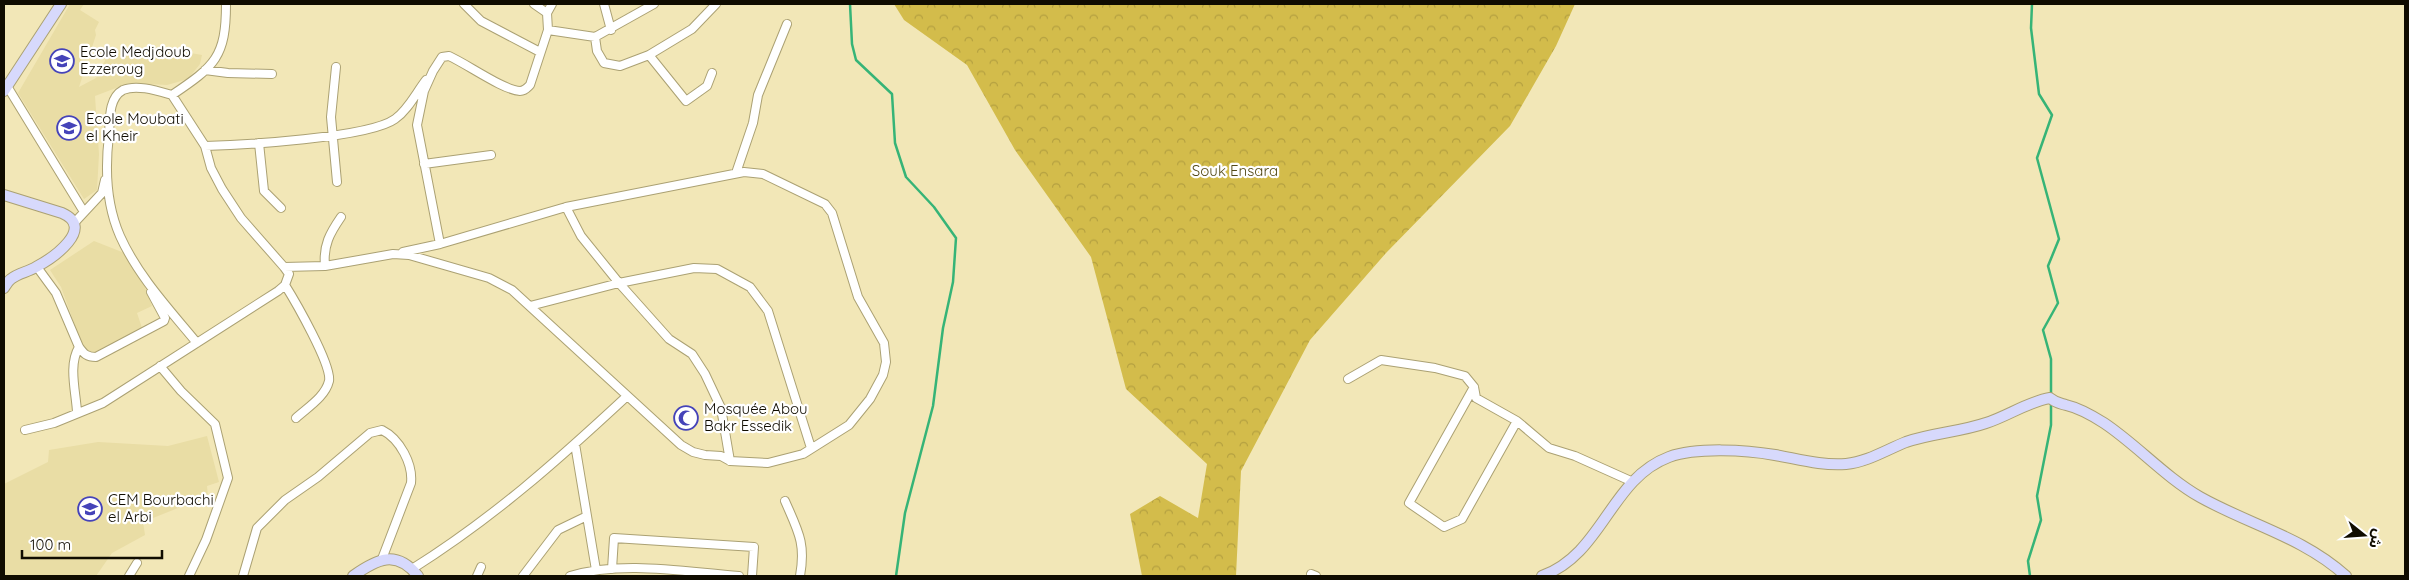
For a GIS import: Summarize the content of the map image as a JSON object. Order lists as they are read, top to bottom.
{
  "parks": ["Souk Ensara"],
  "places": {
    "school or university": ["Ecole Medjdoub Ezzeroug", "Ecole Moubati el Kheir", "CEM Bourbachi el Arbi"],
    "mosque": ["Mosquée Abou Bakr Essedik"]
  },
  "scale_bar": "100 m",
  "north": "right"
}
